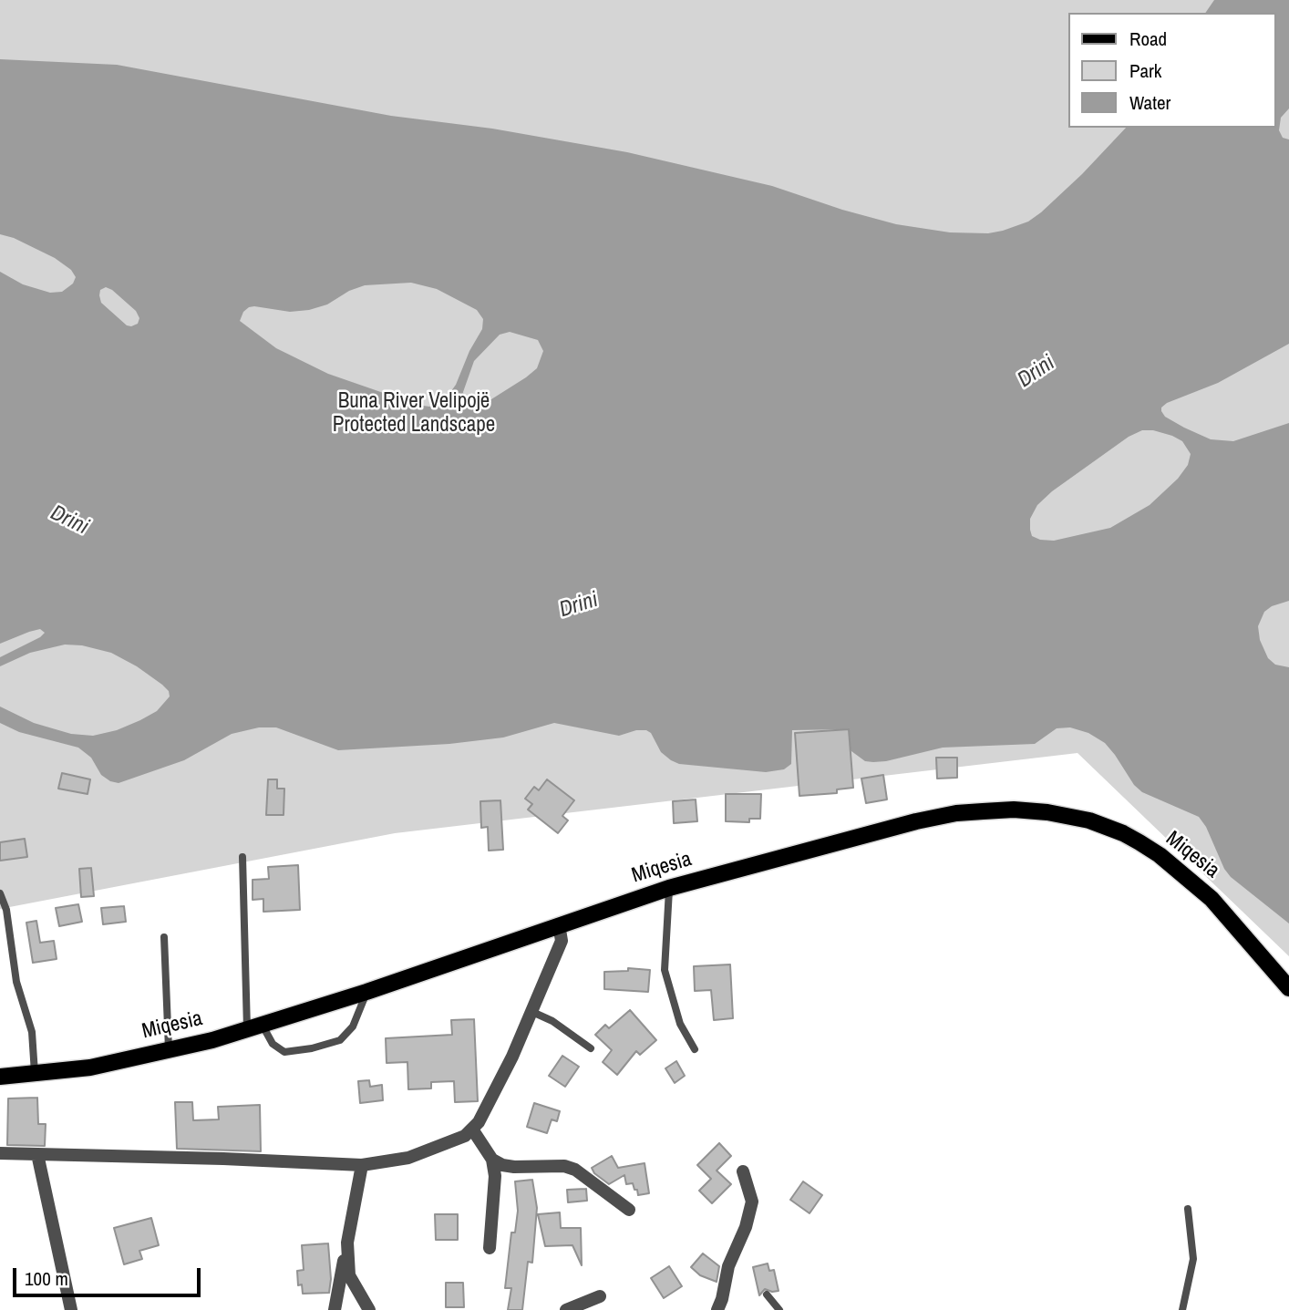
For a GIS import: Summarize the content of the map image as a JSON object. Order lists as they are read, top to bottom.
{
  "streets": {
    "main road": ["Miqesia"]
  },
  "water": ["Drini"],
  "parks": ["Buna River Velipojë Protected Landscape"],
  "legend": ["Road", "Park", "Water"],
  "scale_bar": "100 m"
}
